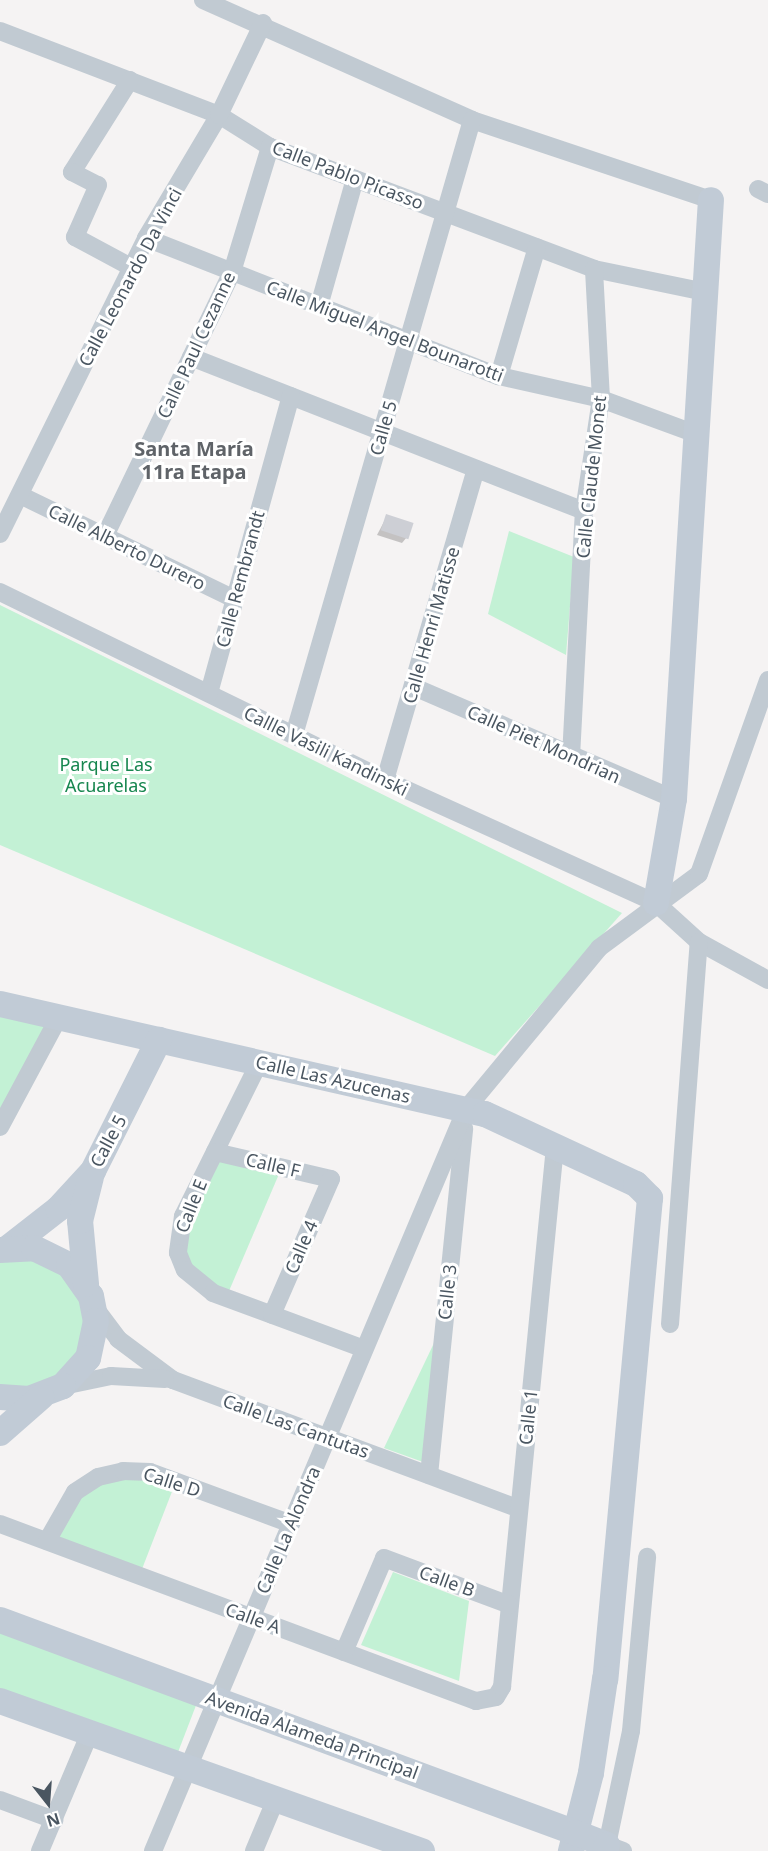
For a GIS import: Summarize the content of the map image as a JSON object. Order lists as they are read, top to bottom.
{
  "streets": {
    "street": [
      "Calle Pablo Picasso",
      "Calle Leonardo Da Vinci",
      "Calle Miguel Angel Bounarotti",
      "Calle Paul Cezanne",
      "Calle 5",
      "Calle Claude Monet",
      "Calle Alberto Durero",
      "Calle Rembrandt",
      "Calle Henri Matisse",
      "Calle Piet Mondrian",
      "Callle Vasili Kandinski",
      "Calle Las Azucenas",
      "Calle F",
      "Calle E",
      "Calle 4",
      "Calle 3",
      "Calle 1",
      "Calle Las Cantutas",
      "Calle D",
      "Calle La Alondra",
      "Calle B",
      "Calle A",
      "Avenida Alameda Principal"
    ]
  },
  "crossings": [
    ["Calle Pablo Picasso", "Calle Leonardo Da Vinci"],
    ["Calle Pablo Picasso", "Calle Paul Cezanne"],
    ["Calle Pablo Picasso", "Calle 5"],
    ["Calle Pablo Picasso", "Calle Claude Monet"],
    ["Calle Leonardo Da Vinci", "Calle Miguel Angel Bounarotti"],
    ["Calle Leonardo Da Vinci", "Calle Alberto Durero"],
    ["Calle Miguel Angel Bounarotti", "Calle Paul Cezanne"],
    ["Calle Miguel Angel Bounarotti", "Calle 5"],
    ["Calle Miguel Angel Bounarotti", "Calle Claude Monet"],
    ["Calle Paul Cezanne", "Calle Alberto Durero"],
    ["Calle 5", "Callle Vasili Kandinski"],
    ["Calle 5", "Calle Las Azucenas"],
    ["Calle Claude Monet", "Calle Piet Mondrian"],
    ["Calle Alberto Durero", "Calle Rembrandt"],
    ["Calle Rembrandt", "Callle Vasili Kandinski"],
    ["Calle Henri Matisse", "Calle Piet Mondrian"],
    ["Calle Henri Matisse", "Callle Vasili Kandinski"],
    ["Callle Vasili Kandinski", "Calle La Alondra"],
    ["Calle Las Azucenas", "Calle E"],
    ["Calle Las Azucenas", "Calle 3"],
    ["Calle Las Azucenas", "Calle 1"],
    ["Calle Las Azucenas", "Calle La Alondra"],
    ["Calle Las Azucenas", "Avenida Alameda Principal"],
    ["Calle F", "Calle E"],
    ["Calle F", "Calle 4"],
    ["Calle E", "Calle 4"],
    ["Calle E", "Calle La Alondra"],
    ["Calle 3", "Calle Las Cantutas"],
    ["Calle 3", "Calle La Alondra"],
    ["Calle 1", "Calle Las Cantutas"],
    ["Calle 1", "Calle B"],
    ["Calle 1", "Calle A"],
    ["Calle Las Cantutas", "Calle La Alondra"],
    ["Calle D", "Calle La Alondra"],
    ["Calle D", "Calle A"],
    ["Calle La Alondra", "Calle A"],
    ["Calle La Alondra", "Avenida Alameda Principal"],
    ["Calle B", "Calle A"]
  ],
  "districts": ["Santa María 11ra Etapa"],
  "parks": ["Parque Las Acuarelas"],
  "north": "bottom"
}
